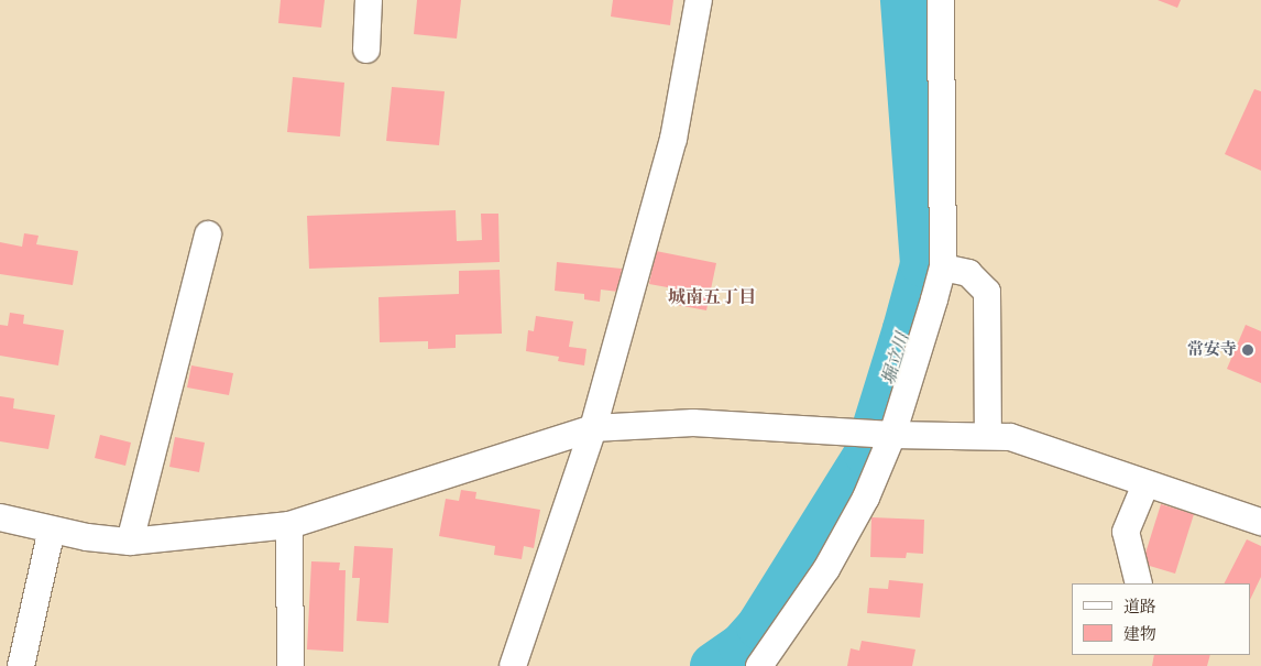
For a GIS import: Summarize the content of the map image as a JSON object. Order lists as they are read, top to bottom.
{
  "districts": ["城南五丁目"],
  "water": ["堀立川"],
  "places": ["常安寺"],
  "legend": ["道路", "建物"]
}
